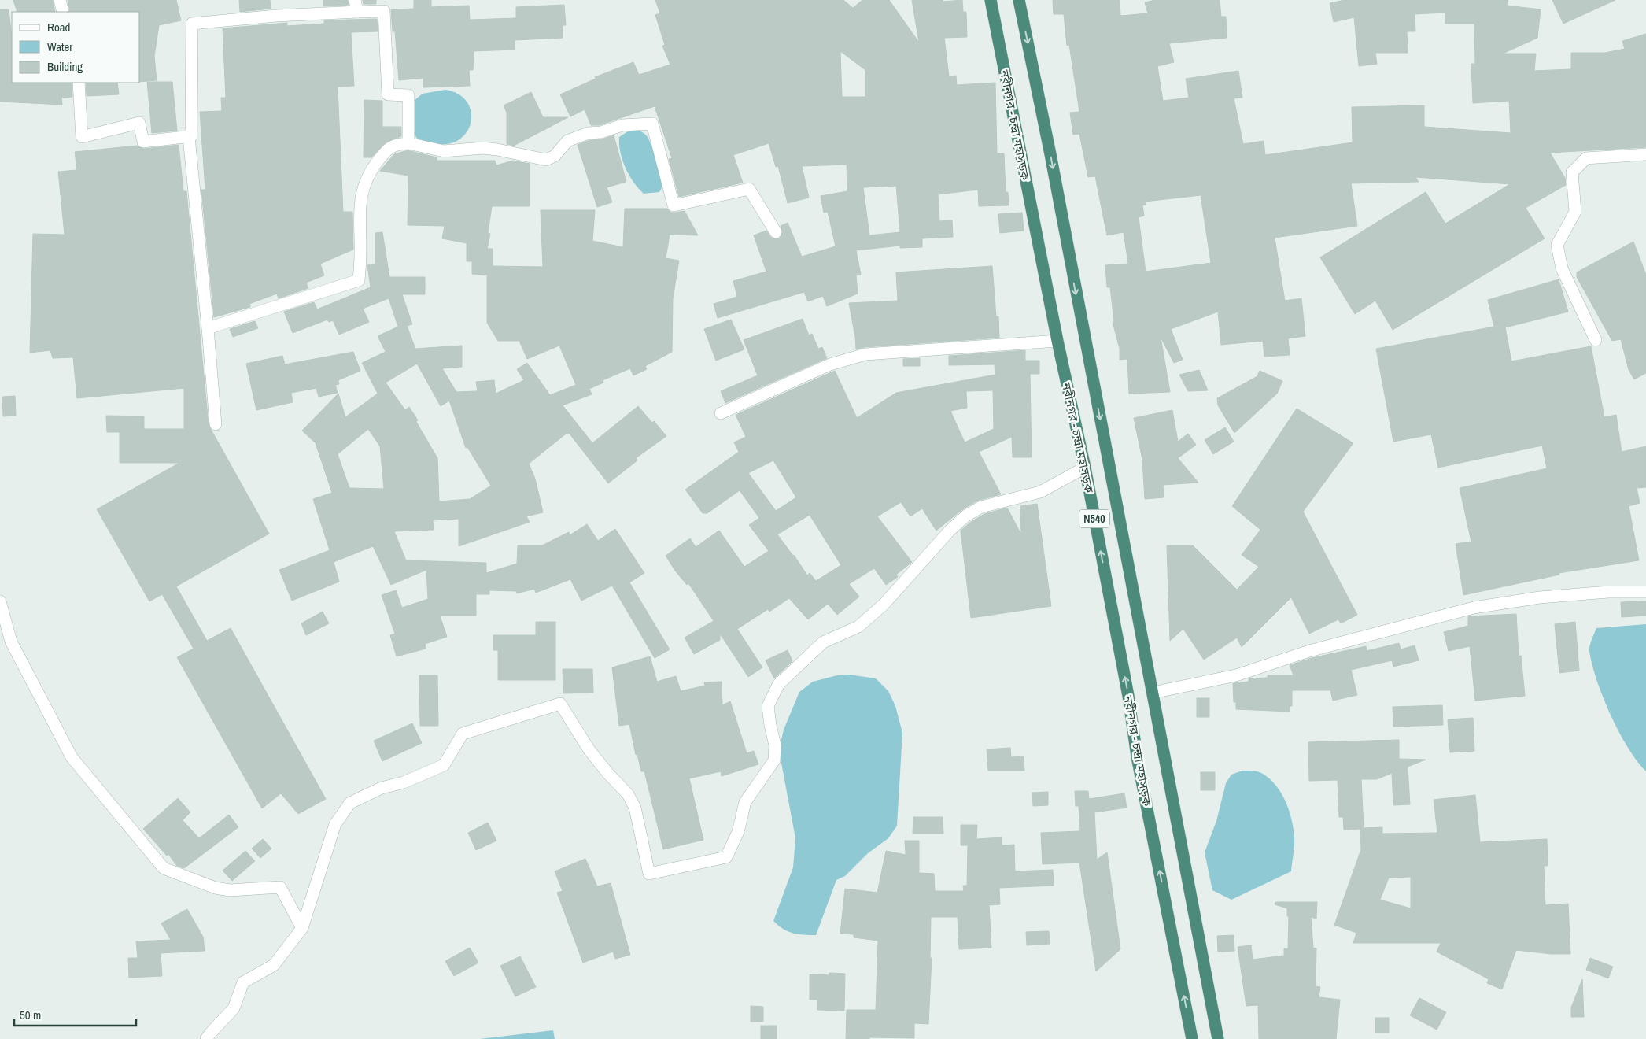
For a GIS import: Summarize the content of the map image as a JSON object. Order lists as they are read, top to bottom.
{
  "streets": {
    "highway": ["নবীনগর - চন্দ্রা মহাসড়ক", "N540"]
  },
  "legend": ["Road", "Water", "Building"],
  "scale_bar": "50 m"
}
